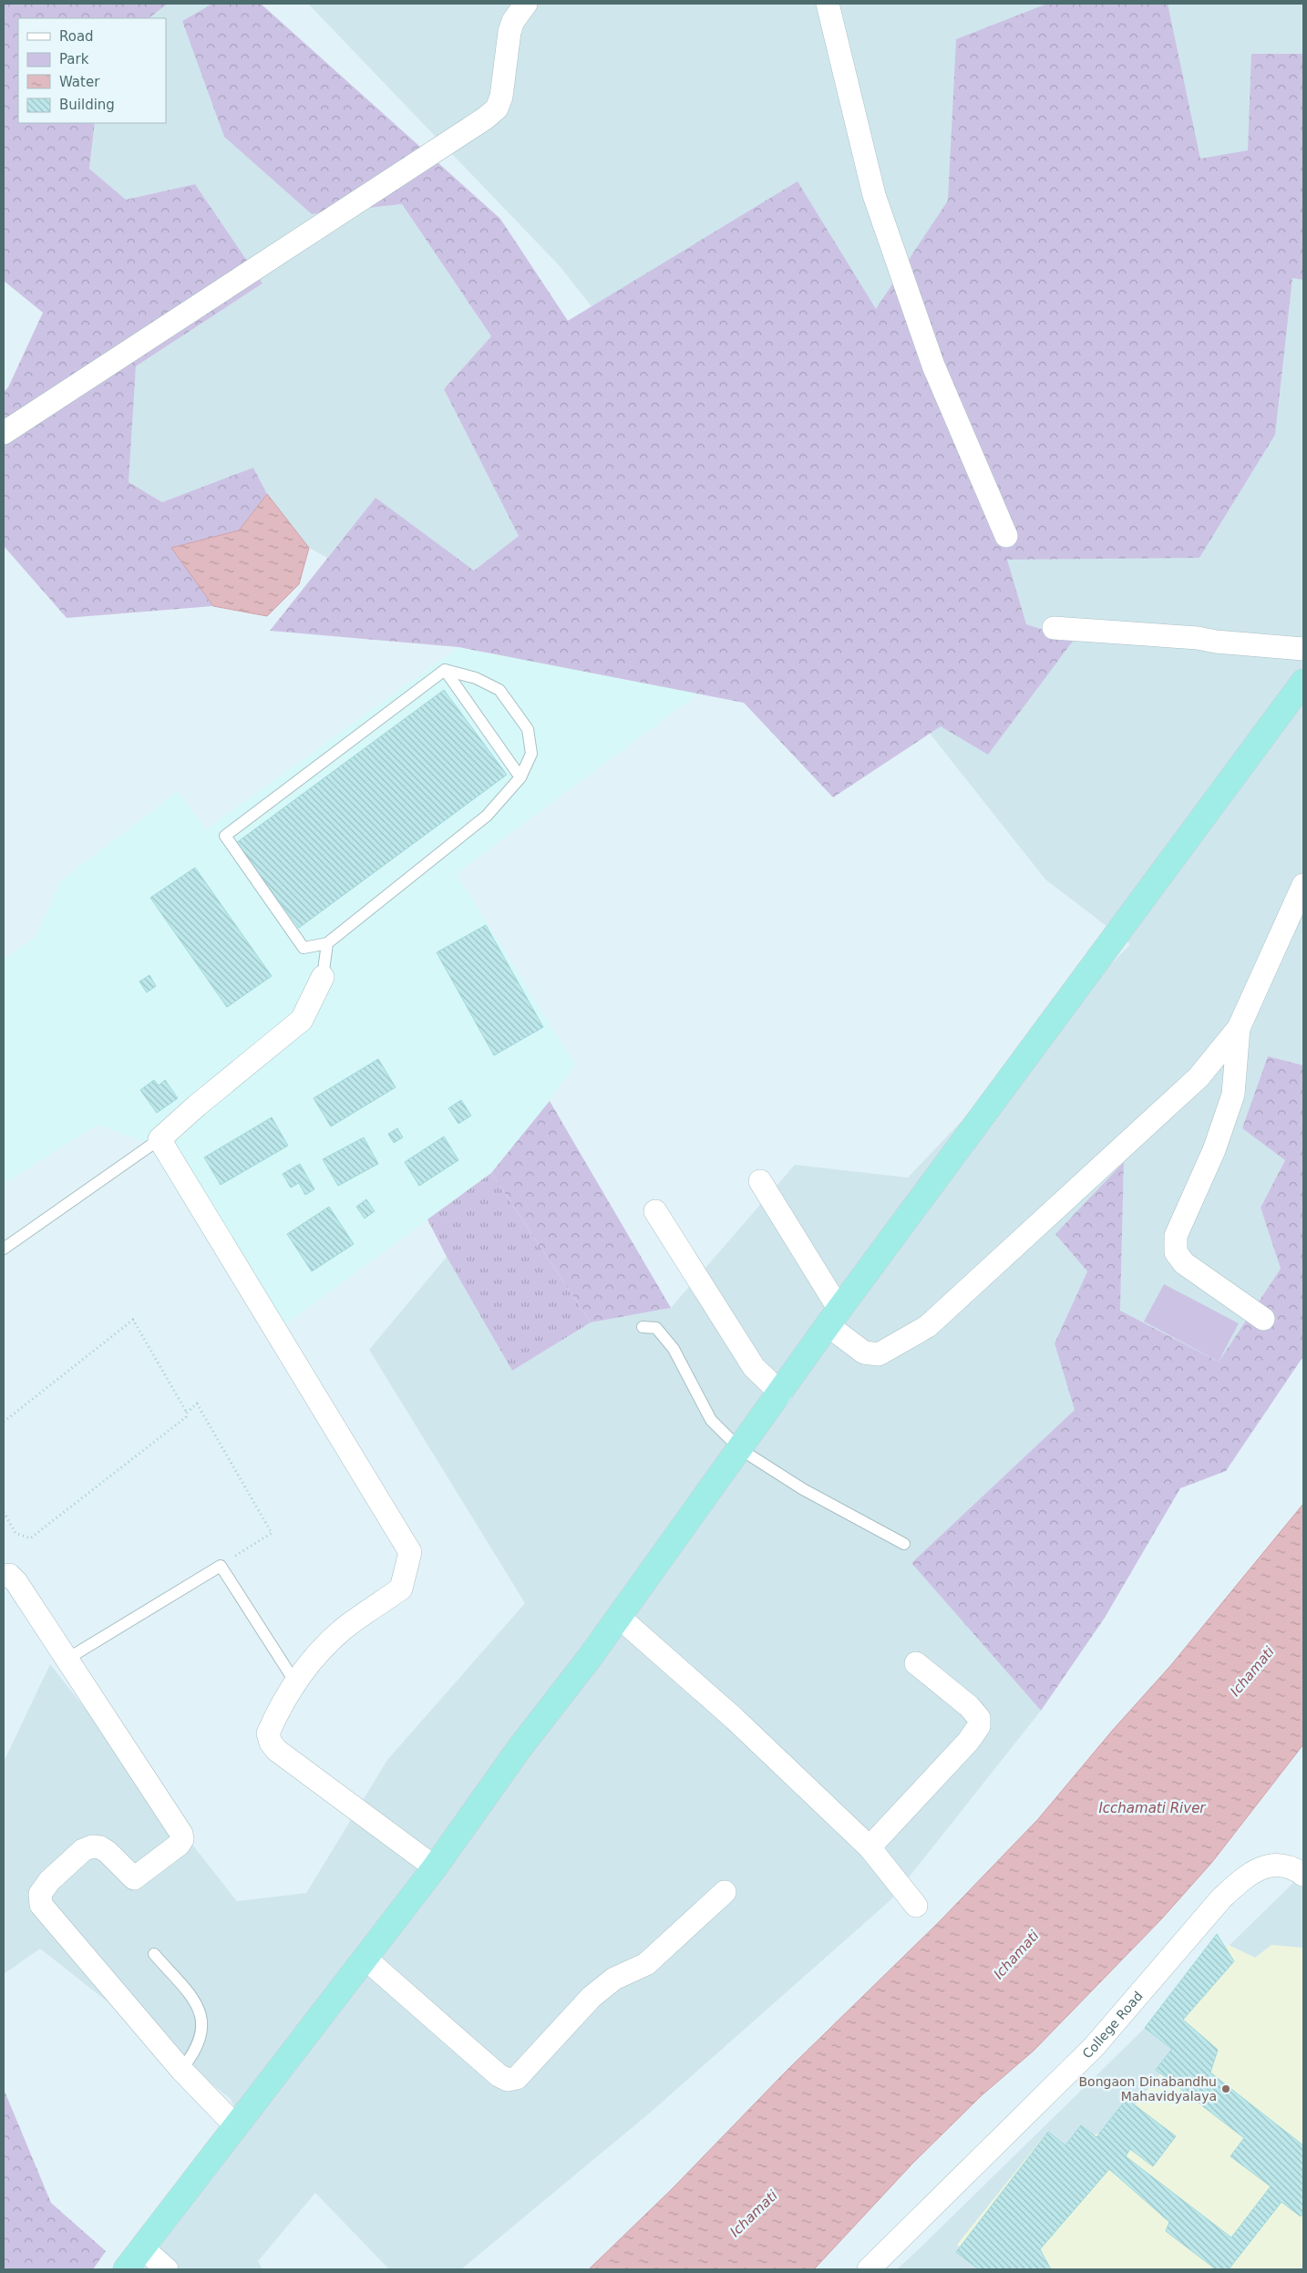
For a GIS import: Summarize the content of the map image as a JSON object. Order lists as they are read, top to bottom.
{
  "streets": {
    "street": ["College Road"]
  },
  "water": ["Ichamati", "Icchamati River"],
  "places": ["Bongaon Dinabandhu Mahavidyalaya"],
  "legend": [
    "Road",
    "Park",
    "Water",
    "Building"
  ]
}
